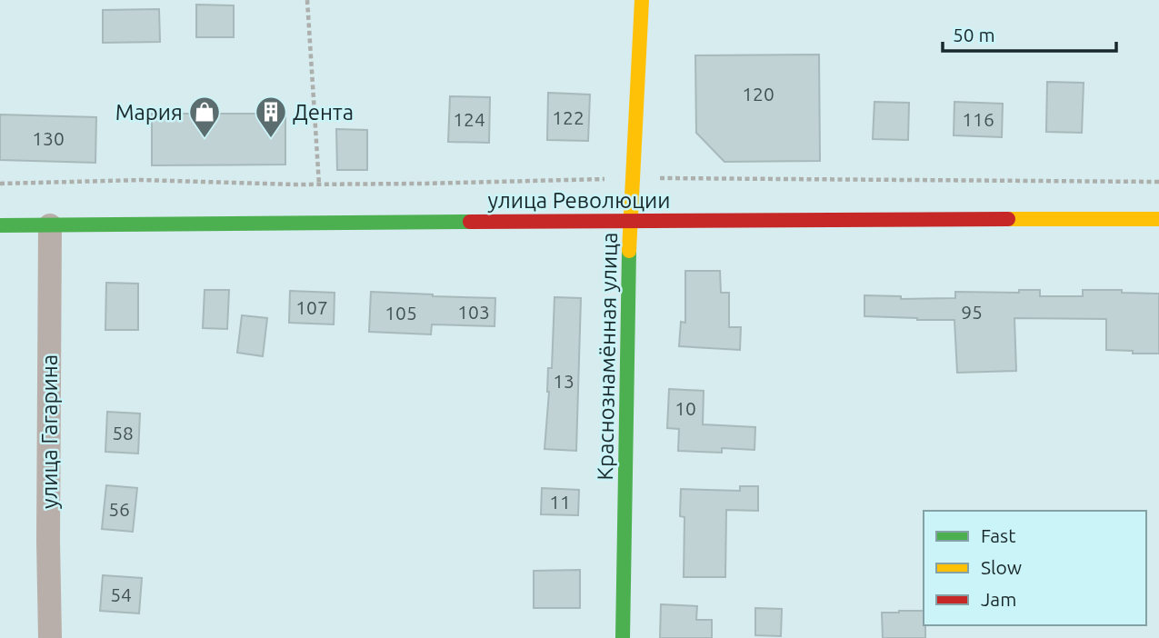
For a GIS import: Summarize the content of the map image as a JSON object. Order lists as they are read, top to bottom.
{
  "streets": {
    "main road": ["улица Революции", "Краснознамённая улица"],
    "street": ["улица Гагарина"]
  },
  "crossings": [
    ["улица Революции", "Краснознамённая улица"],
    ["улица Революции", "улица Гагарина"]
  ],
  "places": {
    "shop": ["Мария"],
    "building": ["Дента"]
  },
  "house_numbers": [
    "120",
    "122",
    "124",
    "116",
    "130",
    "107",
    "103",
    "95",
    "105",
    "13",
    "10",
    "58",
    "11",
    "56",
    "54"
  ],
  "legend": ["Fast", "Slow", "Jam"],
  "scale_bar": "50 m"
}
